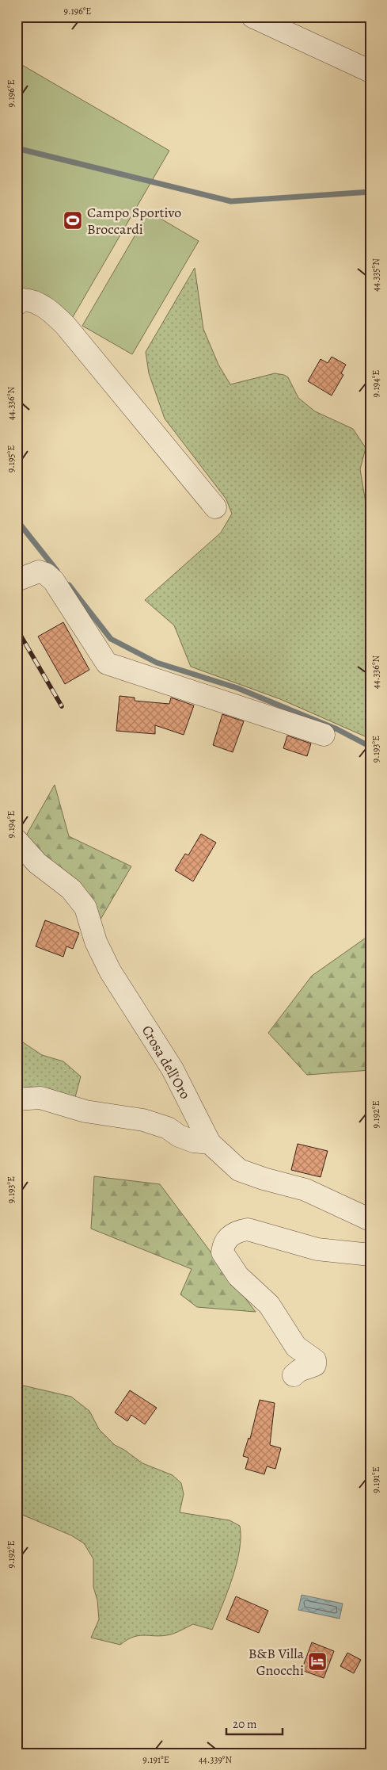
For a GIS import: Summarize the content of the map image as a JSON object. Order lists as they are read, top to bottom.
{
  "streets": {
    "street": ["Crosa dell'Oro"]
  },
  "places": {
    "sports": ["Campo Sportivo Broccardi"],
    "hotel": ["B&B Villa Gnocchi"]
  },
  "scale_bar": "20 m",
  "coordinates": [
    "9.196°E",
    "44.335°N",
    "9.194°E",
    "44.336°N",
    "9.195°E",
    "9.193°E",
    "9.192°E",
    "9.191°E",
    "44.339°N"
  ]
}
